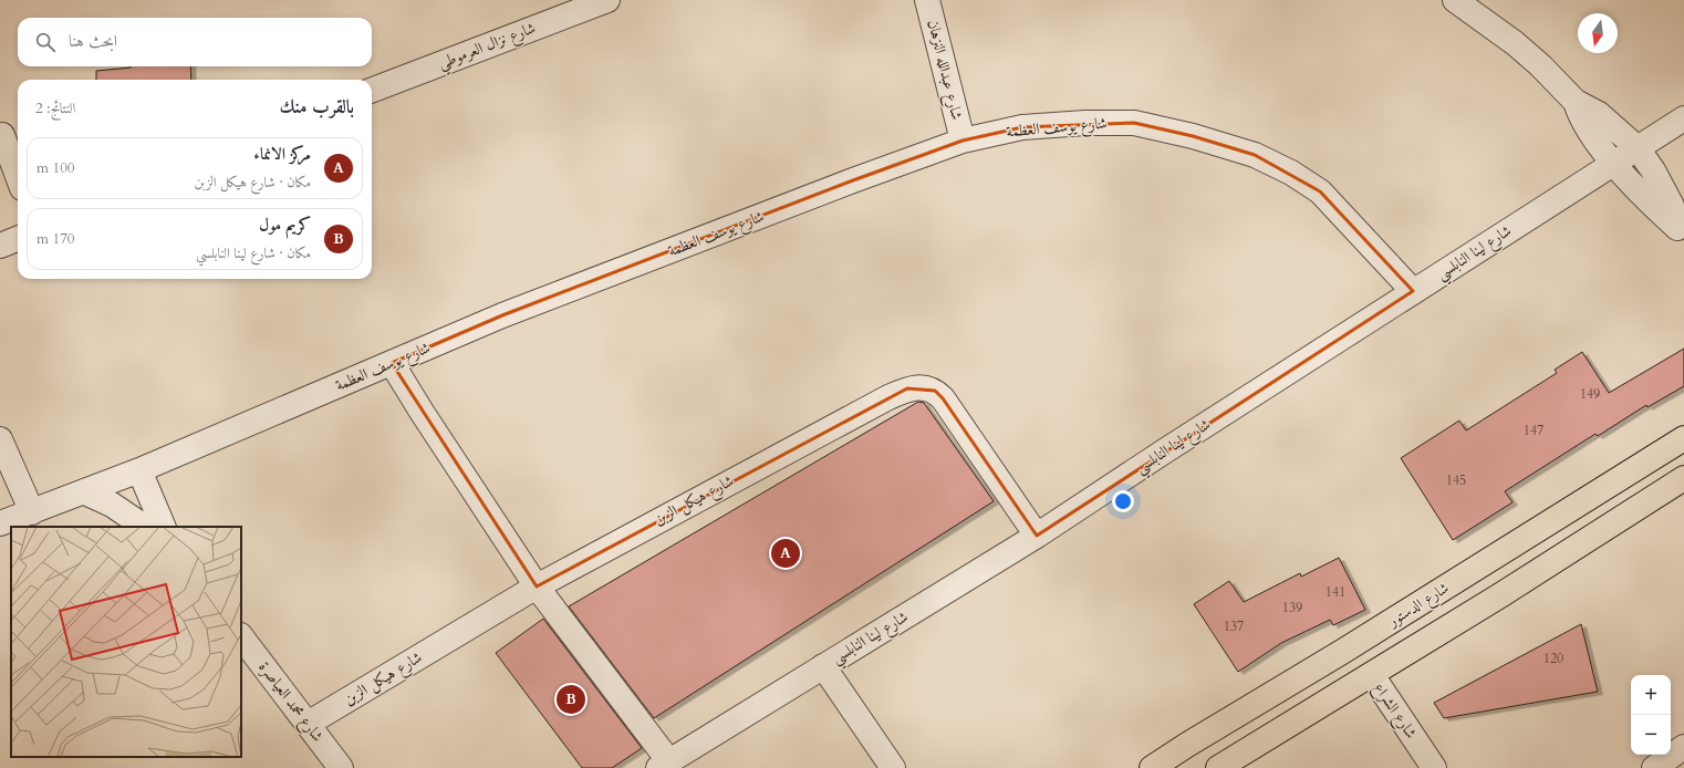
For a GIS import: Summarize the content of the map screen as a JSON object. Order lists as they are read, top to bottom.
{
  "streets": {
    "main road": ["شارع الدستور"],
    "street": [
      "شارع نزال العرموطي",
      "شارع عبدالله النزهان",
      "شارع يوسف العظمة",
      "شارع لينا النابلسي",
      "شارع هيكل الزبن",
      "شارع محمد العياصرة",
      "شارع الشراع"
    ]
  },
  "crossings": [
    ["شارع عبدالله النزهان", "شارع يوسف العظمة"],
    ["شارع يوسف العظمة", "شارع لينا النابلسي"],
    ["شارع لينا النابلسي", "شارع هيكل الزبن"],
    ["شارع هيكل الزبن", "شارع محمد العياصرة"]
  ],
  "house_numbers": [
    "149",
    "147",
    "145",
    "141",
    "139",
    "137",
    "120"
  ],
  "north": "bottom",
  "page": {
    "search": "ابحث هنا",
    "heading": ["بالقرب منك", "النتائج: 2"],
    "list": [
      {
        "mark": "A",
        "name": "مركز الانماء",
        "note": "مكان · شارع هيكل الزبن",
        "value": "100 m"
      },
      {
        "mark": "B",
        "name": "كريم مول",
        "note": "مكان · شارع لينا النابلسي",
        "value": "170 m"
      }
    ],
    "pins": ["A", "B"],
    "map_buttons": ["+", "−"]
  }
}
